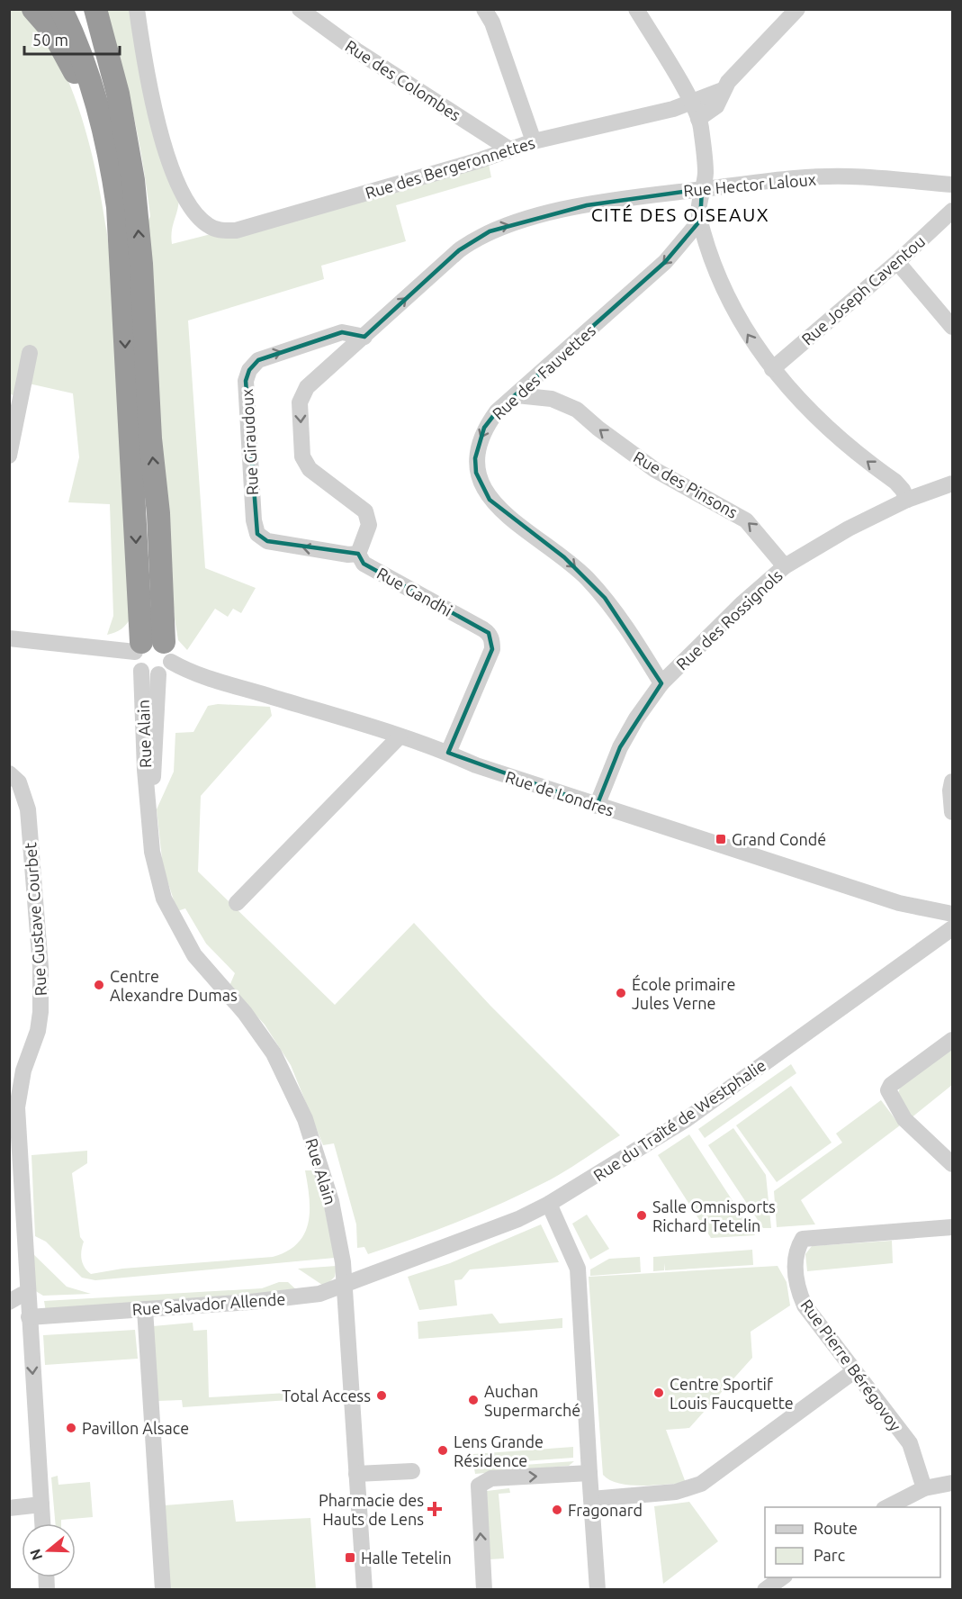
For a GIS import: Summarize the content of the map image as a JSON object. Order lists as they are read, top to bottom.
{
  "streets": {
    "street": [
      "Rue des Colombes",
      "Rue des Bergeronnettes",
      "Rue Hector Laloux",
      "Rue Joseph Caventou",
      "Rue des Fauvettes",
      "Rue Giraudoux",
      "Rue des Pinsons",
      "Rue Gandhi",
      "Rue des Rossignols",
      "Rue Alain",
      "Rue de Londres",
      "Rue Gustave Courbet",
      "Rue du Traîté de Westphalie",
      "Rue Salvador Allende",
      "Rue Pierre Bérégovoy"
    ]
  },
  "crossings": [
    ["Rue des Colombes", "Rue des Bergeronnettes"],
    ["Rue Hector Laloux", "Rue Giraudoux"],
    ["Rue des Fauvettes", "Rue des Pinsons"],
    ["Rue des Fauvettes", "Rue des Rossignols"],
    ["Rue Giraudoux", "Rue Gandhi"],
    ["Rue des Pinsons", "Rue des Rossignols"],
    ["Rue Gandhi", "Rue de Londres"],
    ["Rue des Rossignols", "Rue de Londres"],
    ["Rue Alain", "Rue de Londres"],
    ["Rue Alain", "Rue Salvador Allende"],
    ["Rue Gustave Courbet", "Rue Salvador Allende"],
    ["Rue du Traîté de Westphalie", "Rue Salvador Allende"]
  ],
  "one_way": ["Rue Hector Laloux"],
  "districts": ["CITÉ DES OISEAUX"],
  "places": {
    "transit": ["Grand Condé", "Halle Tetelin"],
    "other": [
      "Centre Alexandre Dumas",
      "École primaire Jules Verne",
      "Salle Omnisports Richard Tetelin",
      "Centre Sportif Louis Faucquette",
      "Total Access",
      "Auchan Supermarché",
      "Pavillon Alsace",
      "Lens Grande Résidence",
      "Fragonard"
    ],
    "health": ["Pharmacie des Hauts de Lens"]
  },
  "legend": ["Route", "Parc"],
  "scale_bar": "50 m",
  "north": "left"
}
